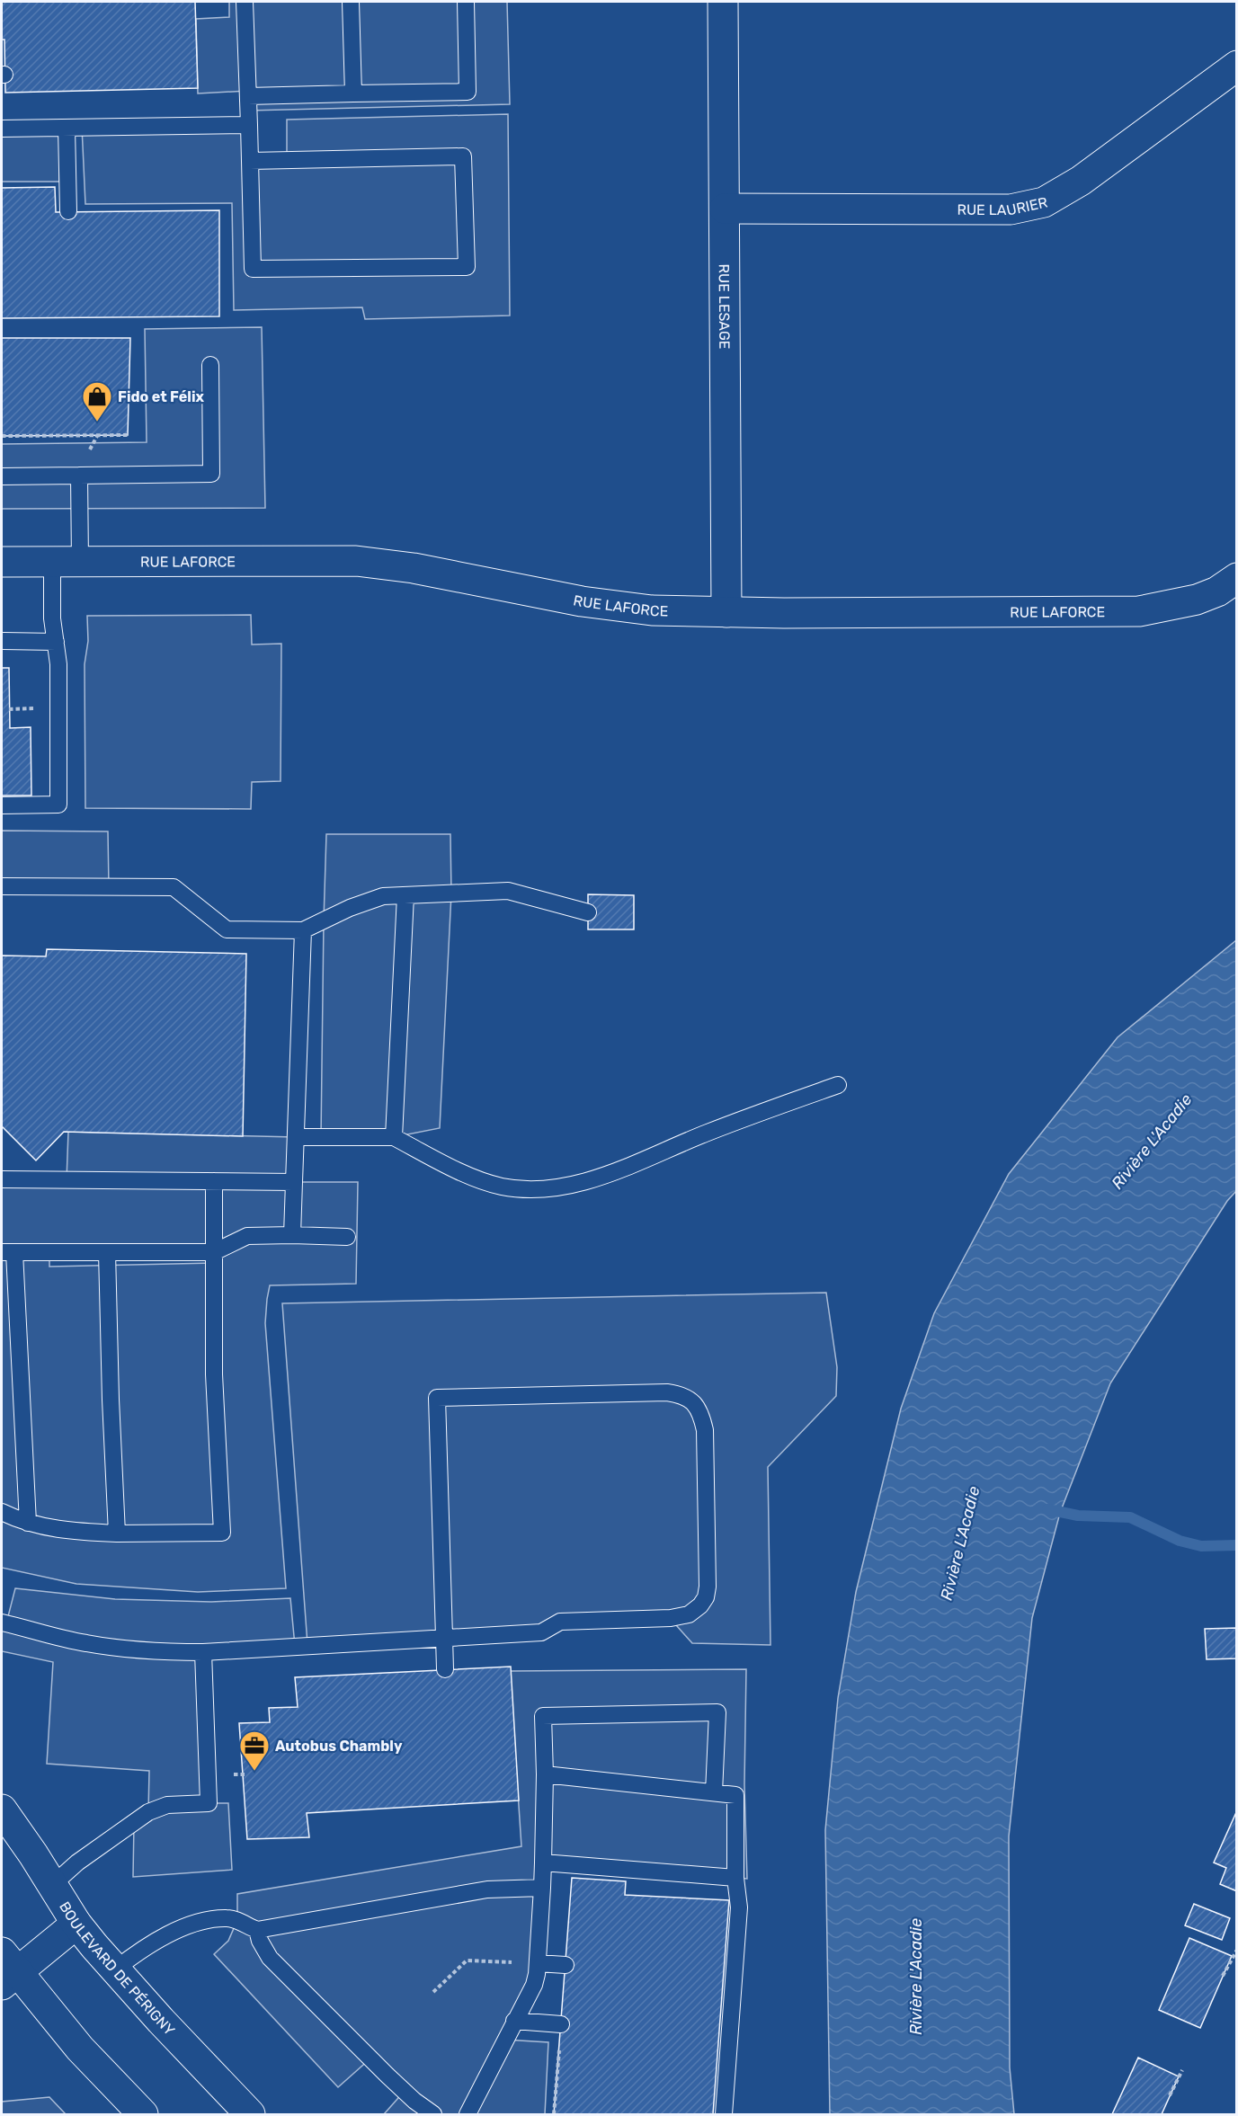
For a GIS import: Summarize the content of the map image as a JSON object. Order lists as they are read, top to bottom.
{
  "streets": {
    "street": [
      "RUE LAURIER",
      "RUE LESAGE",
      "RUE LAFORCE",
      "BOULEVARD DE PÉRIGNY"
    ]
  },
  "crossings": [
    ["RUE LAURIER", "RUE LESAGE"],
    ["RUE LESAGE", "RUE LAFORCE"]
  ],
  "water": ["Rivière L'Acadie"],
  "places": {
    "shop": ["Fido et Félix"],
    "office": ["Autobus Chambly"]
  }
}
